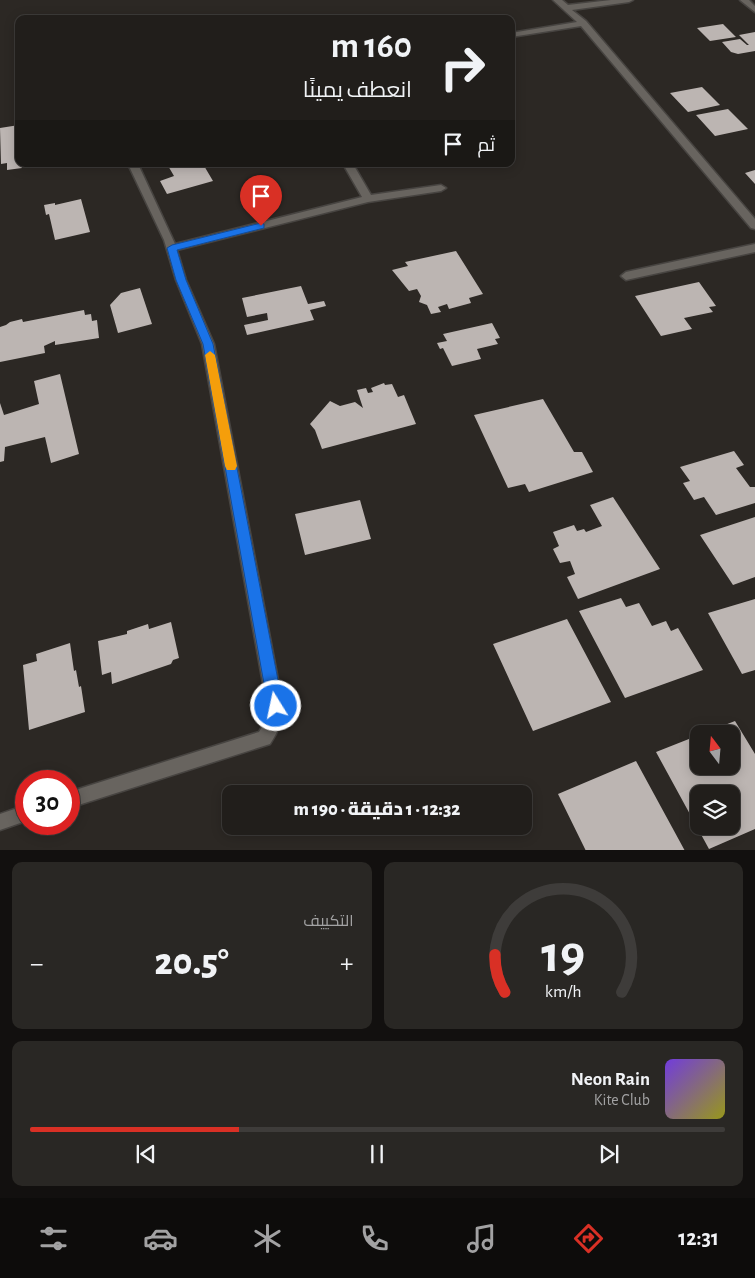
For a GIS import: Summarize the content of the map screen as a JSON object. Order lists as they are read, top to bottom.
{
  "north": "top",
  "page": {
    "turn": ["160 m", "انعطف يمينًا"],
    "then": "ثم",
    "limit": "30",
    "trip": "12:32 · 1 دقيقة · 190 m",
    "tile": "التكييف",
    "heat": ["−", "20.5°", "+"],
    "song": ["Neon Rain", "Kite Club"],
    "tabs": "12:31",
    "gauge": ["19", "km/h"]
  }
}
